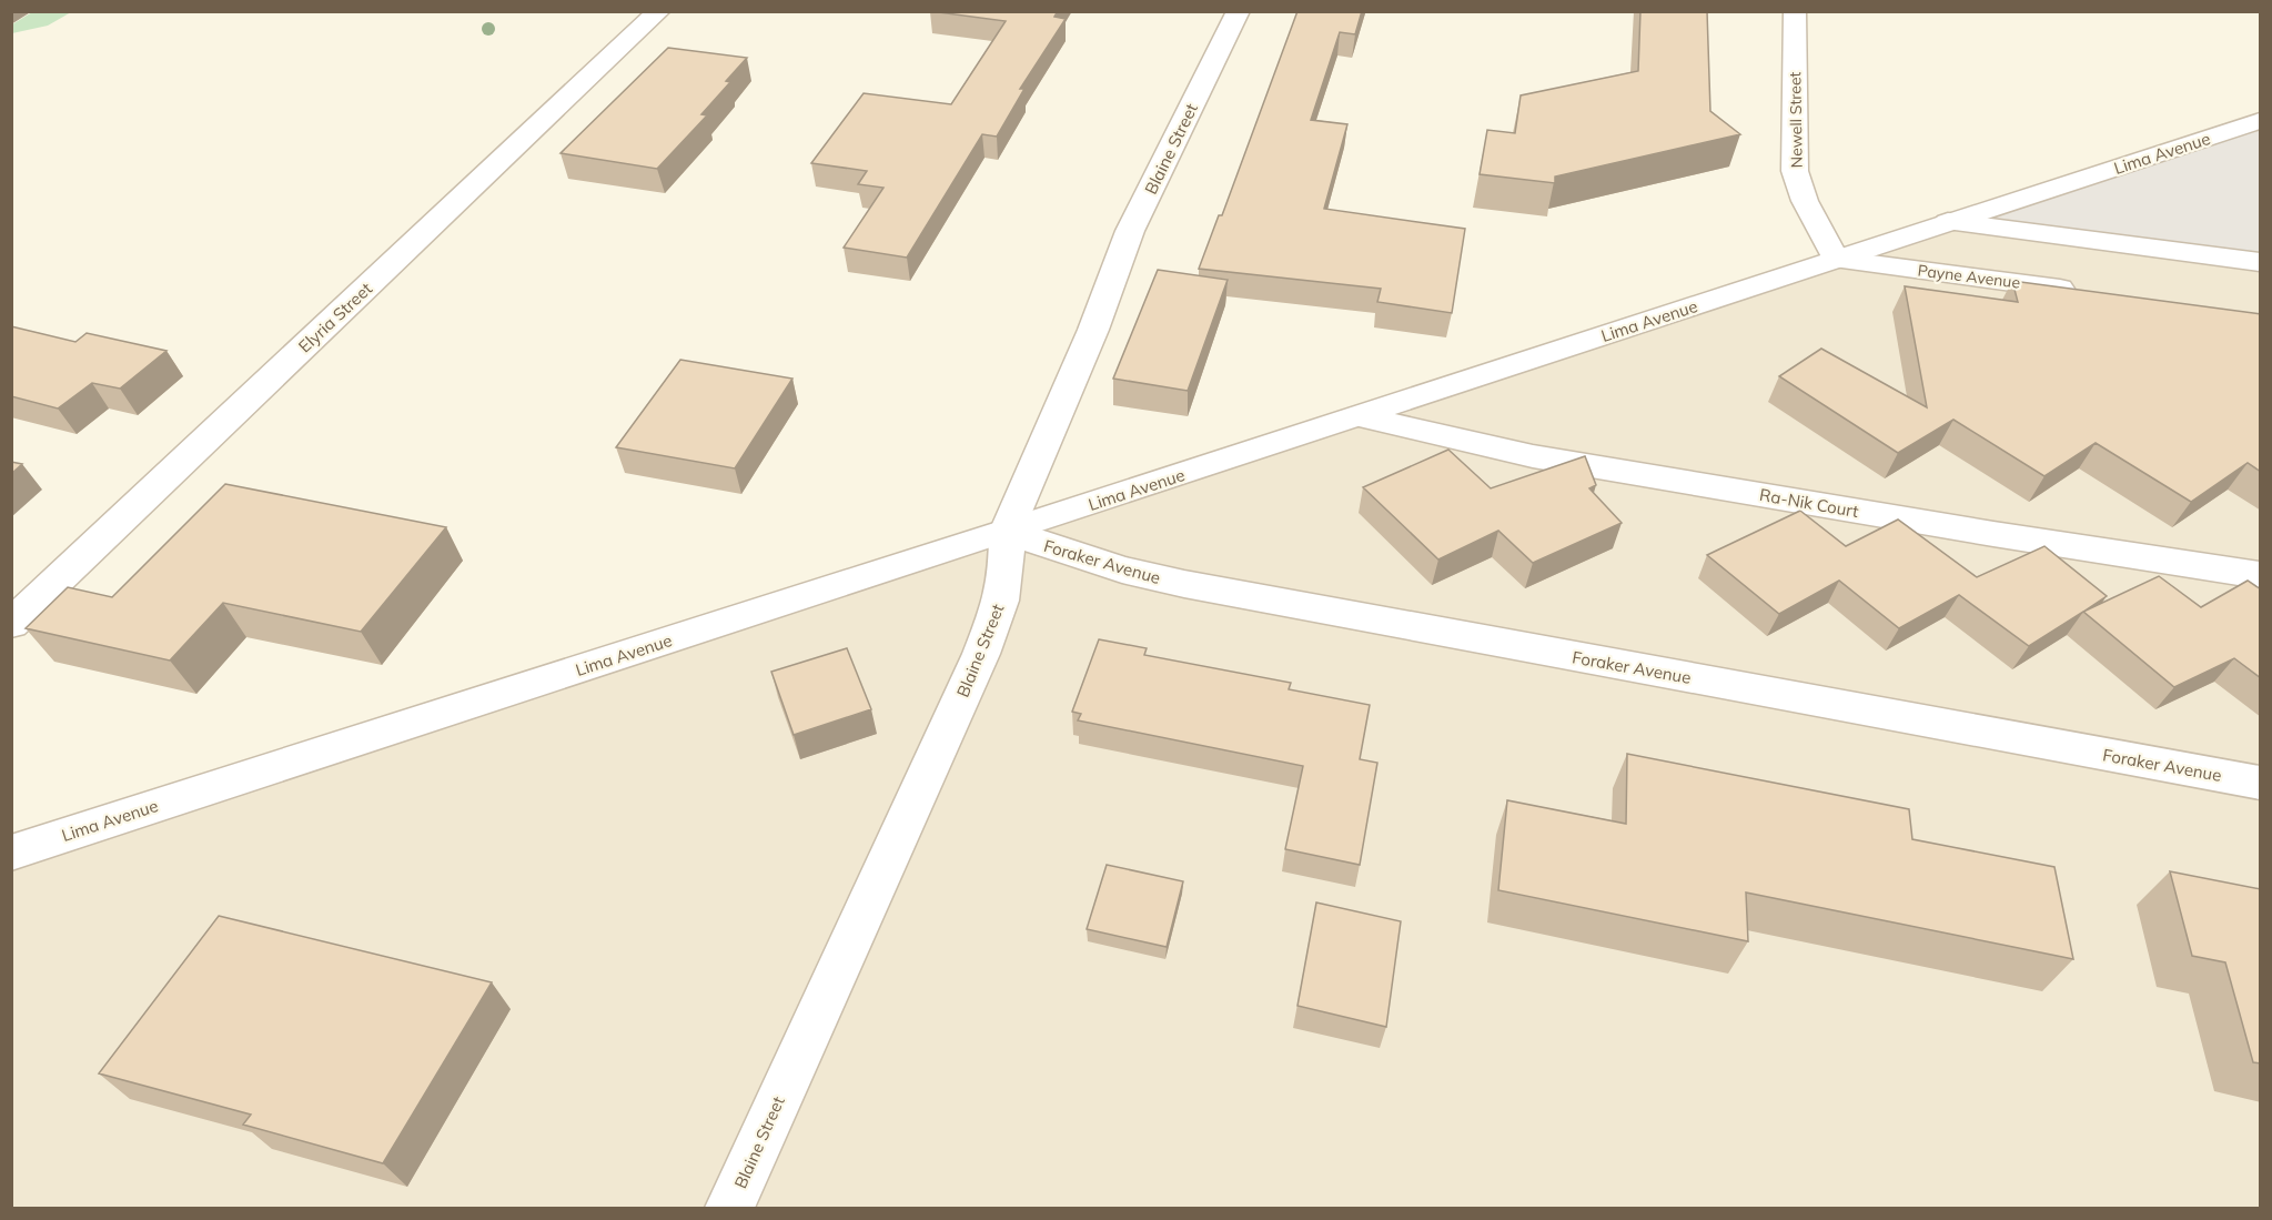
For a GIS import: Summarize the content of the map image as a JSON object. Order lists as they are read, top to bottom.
{
  "streets": {
    "street": [
      "Newell Street",
      "Blaine Street",
      "Lima Avenue",
      "Payne Avenue",
      "Elyria Street",
      "Ra-Nik Court",
      "Foraker Avenue"
    ]
  },
  "crossings": [
    ["Newell Street", "Lima Avenue"],
    ["Newell Street", "Payne Avenue"],
    ["Blaine Street", "Lima Avenue"],
    ["Blaine Street", "Foraker Avenue"],
    ["Lima Avenue", "Payne Avenue"],
    ["Lima Avenue", "Ra-Nik Court"],
    ["Lima Avenue", "Foraker Avenue"]
  ]
}
